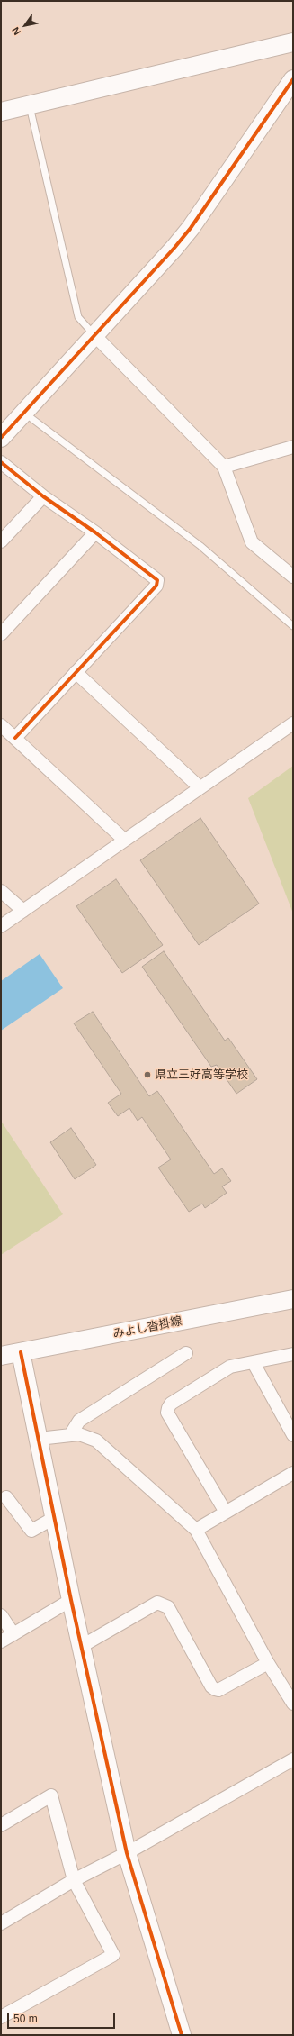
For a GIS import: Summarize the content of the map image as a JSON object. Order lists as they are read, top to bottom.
{
  "streets": {
    "street": ["みよし沓掛線"]
  },
  "places": ["県立三好高等学校"],
  "scale_bar": "50 m",
  "north": "bottom left"
}
